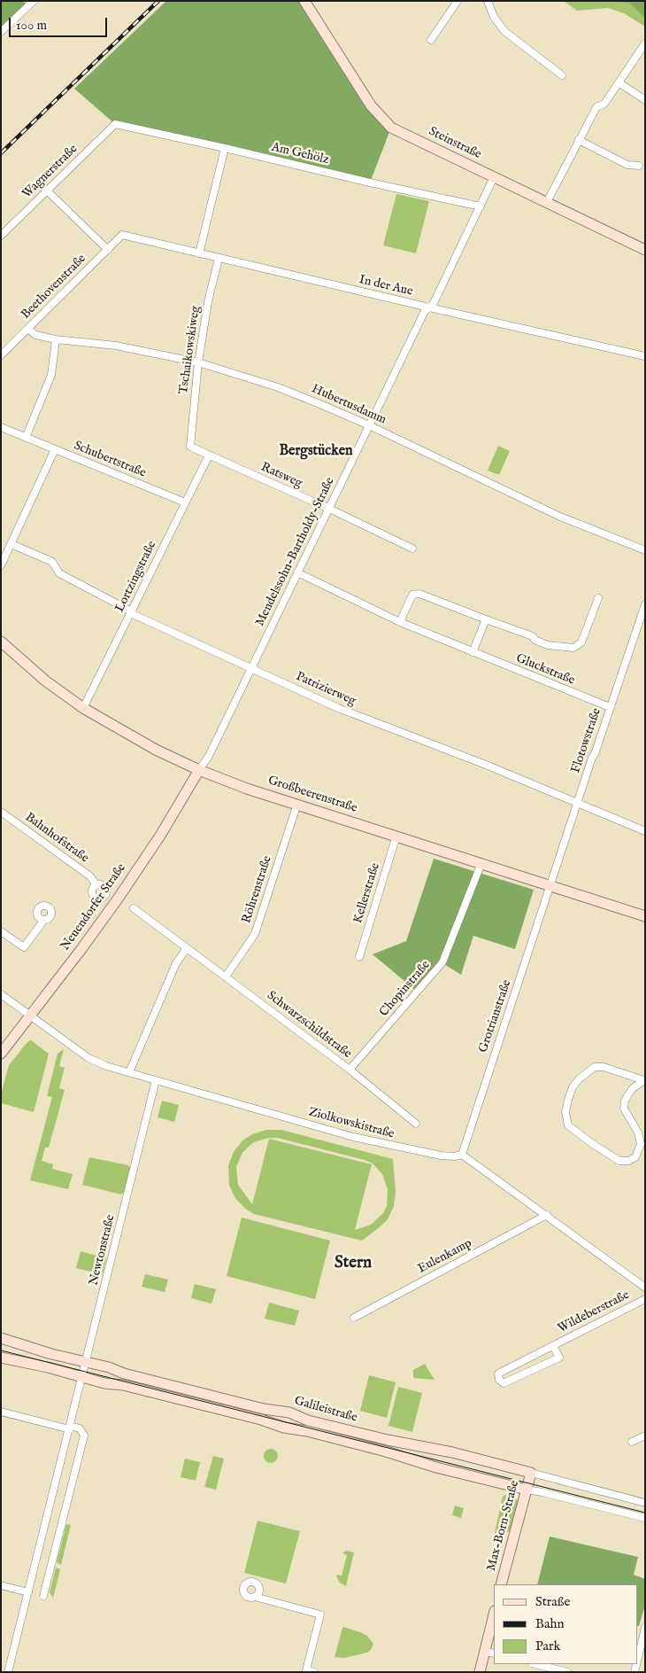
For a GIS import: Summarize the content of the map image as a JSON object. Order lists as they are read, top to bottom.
{
  "streets": {
    "street": [
      "Steinstraße",
      "Am Gehölz",
      "Wagnerstraße",
      "In der Aue",
      "Beethovenstraße",
      "Tschaikowskiweg",
      "Hubertusdamm",
      "Schubertstraße",
      "Ratsweg",
      "Mendelssohn-Bartholdy-Straße",
      "Lortzingstraße",
      "Gluckstraße",
      "Patrizierweg",
      "Flotowstraße",
      "Großbeerenstraße",
      "Bahnhofstraße",
      "Röhrenstraße",
      "Kellerstraße",
      "Neuendorfer Straße",
      "Chopinstraße",
      "Grotrianstraße",
      "Schwarzschildstraße",
      "Ziolkowskistraße",
      "Newtonstraße",
      "Eulenkamp",
      "Wildeberstraße",
      "Galileistraße",
      "Max-Born-Straße"
    ]
  },
  "crossings": [
    ["Steinstraße", "Mendelssohn-Bartholdy-Straße"],
    ["Am Gehölz", "Wagnerstraße"],
    ["Am Gehölz", "Mendelssohn-Bartholdy-Straße"],
    ["In der Aue", "Beethovenstraße"],
    ["In der Aue", "Tschaikowskiweg"],
    ["In der Aue", "Mendelssohn-Bartholdy-Straße"],
    ["Beethovenstraße", "Hubertusdamm"],
    ["Tschaikowskiweg", "Hubertusdamm"],
    ["Tschaikowskiweg", "Ratsweg"],
    ["Hubertusdamm", "Mendelssohn-Bartholdy-Straße"],
    ["Schubertstraße", "Lortzingstraße"],
    ["Ratsweg", "Mendelssohn-Bartholdy-Straße"],
    ["Ratsweg", "Lortzingstraße"],
    ["Mendelssohn-Bartholdy-Straße", "Gluckstraße"],
    ["Mendelssohn-Bartholdy-Straße", "Patrizierweg"],
    ["Mendelssohn-Bartholdy-Straße", "Großbeerenstraße"],
    ["Mendelssohn-Bartholdy-Straße", "Neuendorfer Straße"],
    ["Lortzingstraße", "Patrizierweg"],
    ["Lortzingstraße", "Großbeerenstraße"],
    ["Gluckstraße", "Flotowstraße"],
    ["Patrizierweg", "Flotowstraße"],
    ["Flotowstraße", "Großbeerenstraße"],
    ["Flotowstraße", "Grotrianstraße"],
    ["Großbeerenstraße", "Röhrenstraße"],
    ["Großbeerenstraße", "Kellerstraße"],
    ["Großbeerenstraße", "Neuendorfer Straße"],
    ["Großbeerenstraße", "Chopinstraße"],
    ["Großbeerenstraße", "Grotrianstraße"],
    ["Röhrenstraße", "Schwarzschildstraße"],
    ["Neuendorfer Straße", "Ziolkowskistraße"],
    ["Chopinstraße", "Schwarzschildstraße"],
    ["Grotrianstraße", "Ziolkowskistraße"],
    ["Ziolkowskistraße", "Newtonstraße"],
    ["Newtonstraße", "Galileistraße"],
    ["Galileistraße", "Max-Born-Straße"]
  ],
  "districts": ["Bergstücken", "Stern"],
  "legend": ["Straße", "Bahn", "Park"],
  "scale_bar": "100 m"
}
